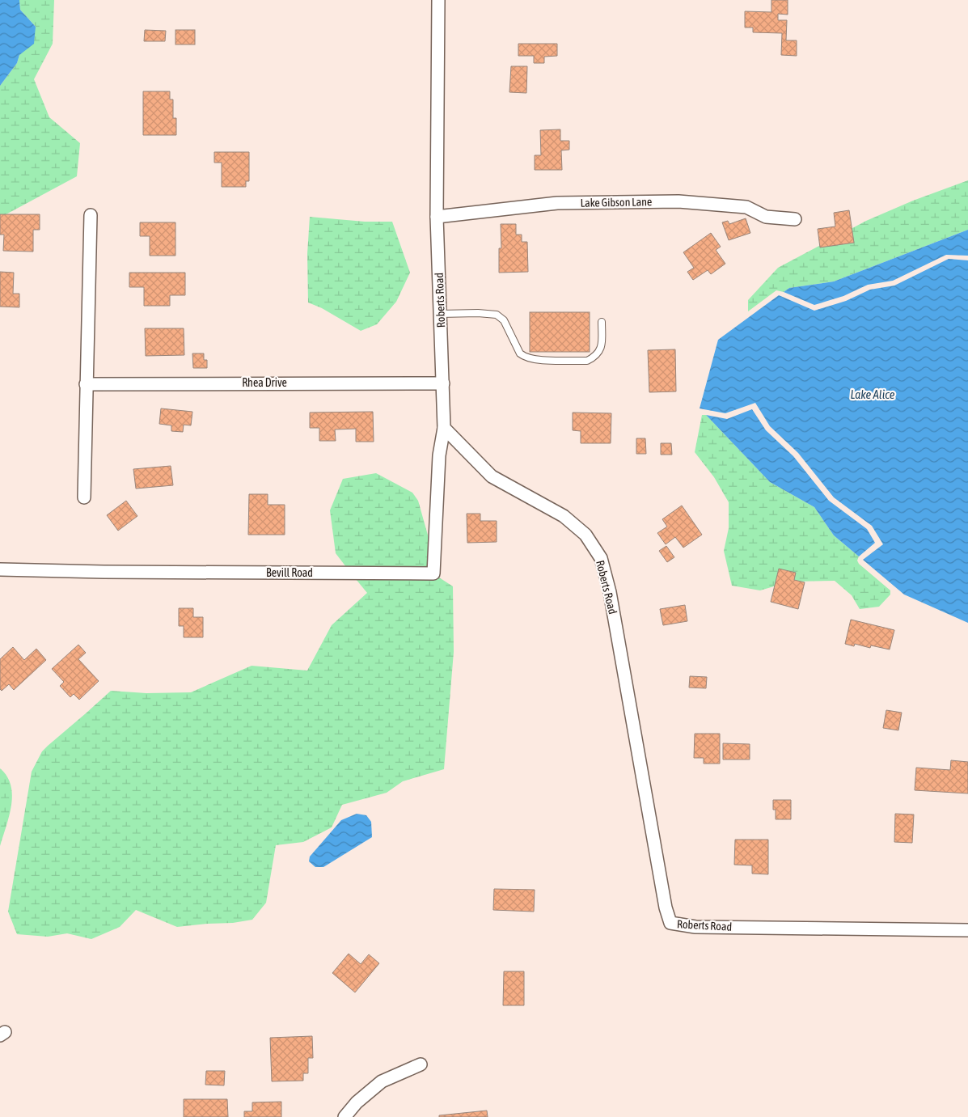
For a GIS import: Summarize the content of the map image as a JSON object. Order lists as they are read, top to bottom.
{
  "streets": {
    "street": [
      "Lake Gibson Lane",
      "Roberts Road",
      "Rhea Drive",
      "Bevill Road"
    ]
  },
  "crossings": [
    ["Lake Gibson Lane", "Roberts Road"],
    ["Roberts Road", "Rhea Drive"],
    ["Roberts Road", "Bevill Road"]
  ],
  "water": ["Lake Alice"]
}
